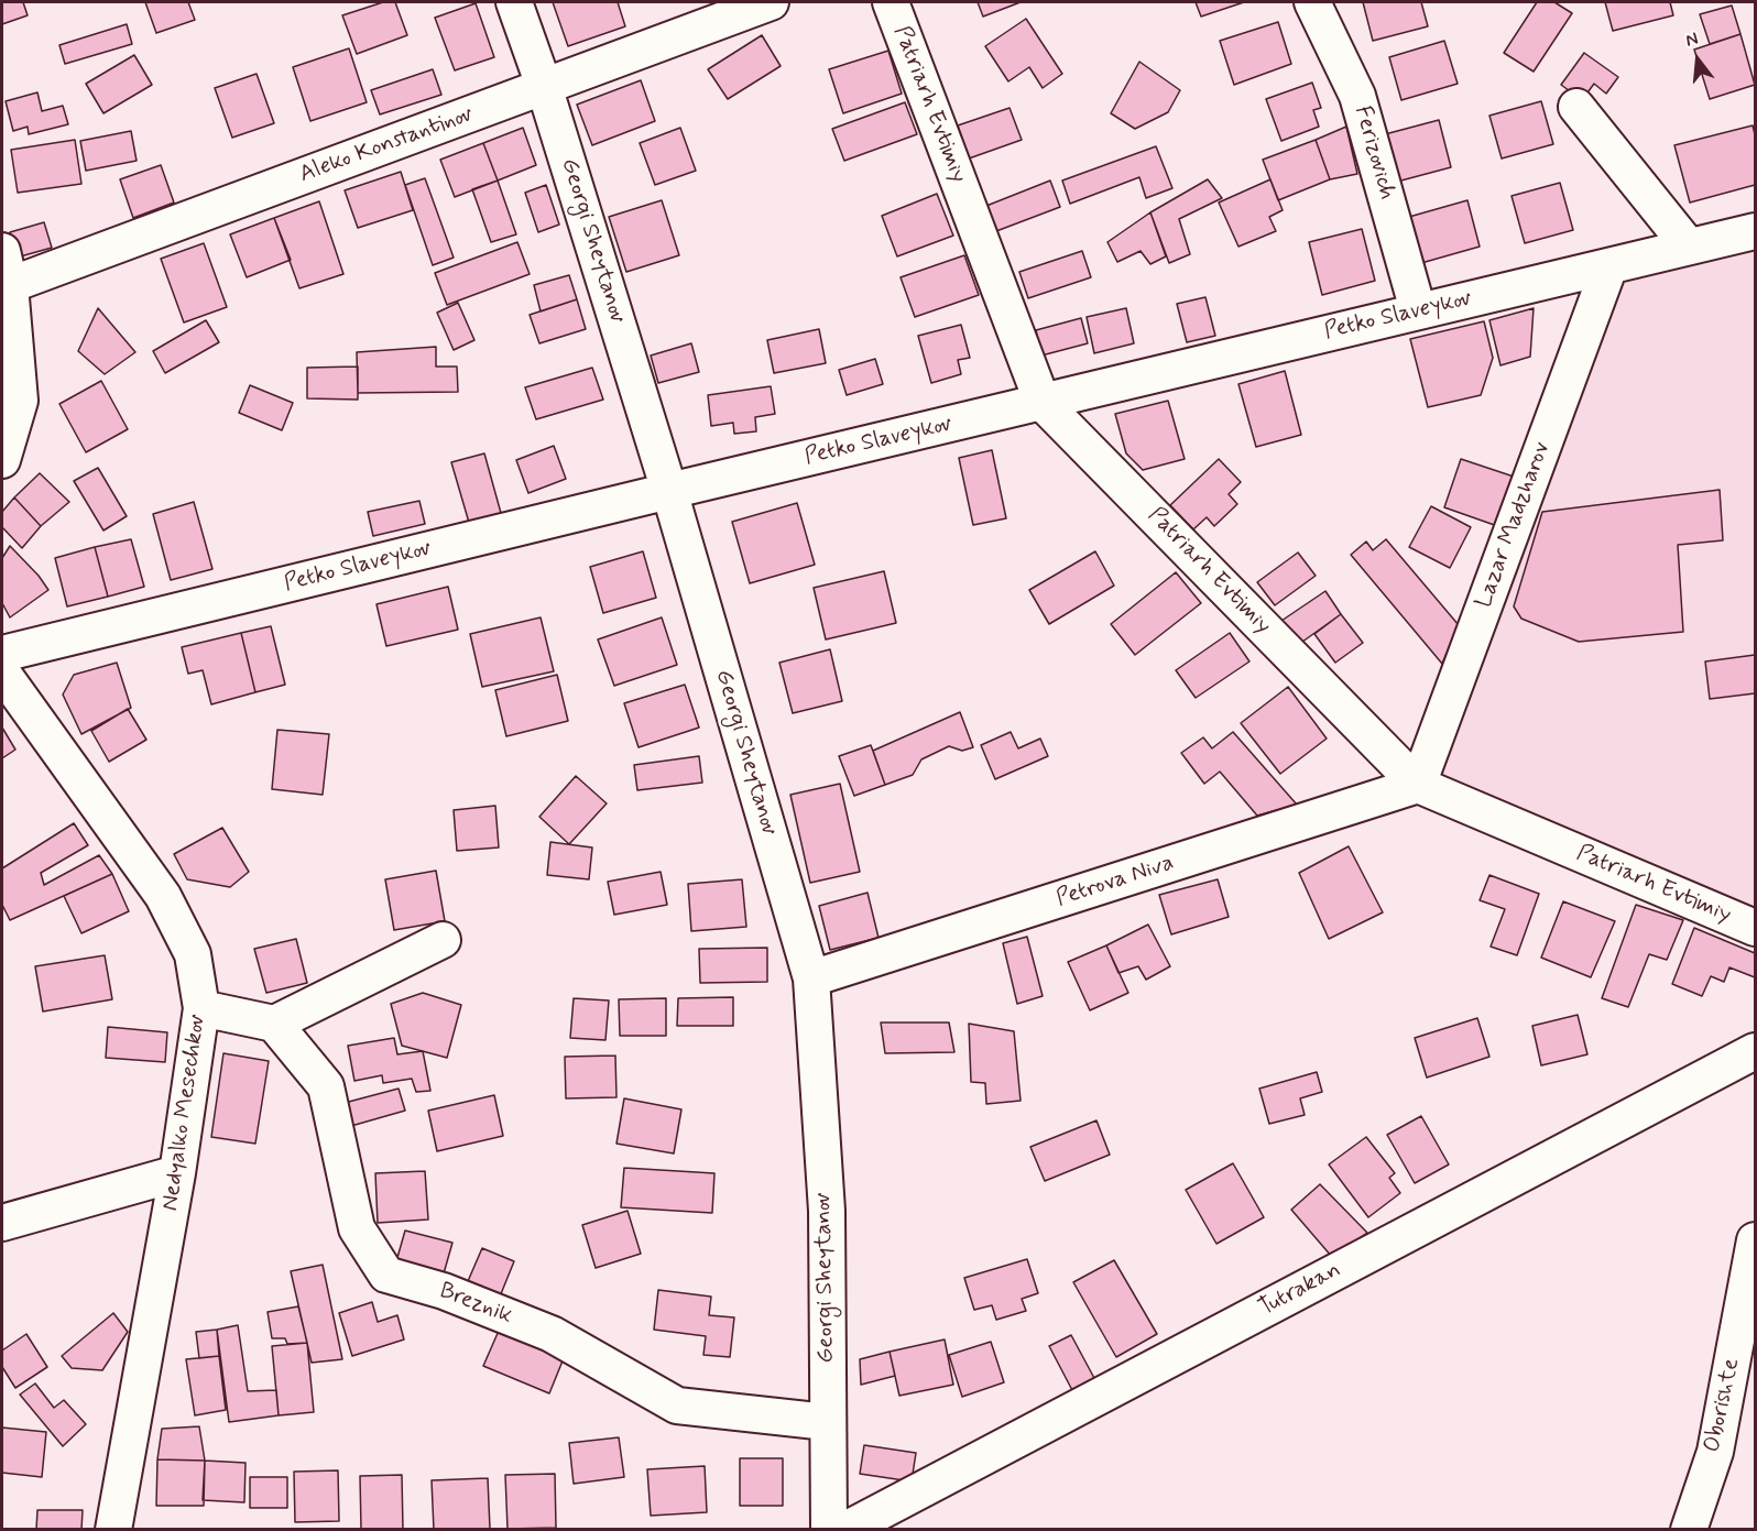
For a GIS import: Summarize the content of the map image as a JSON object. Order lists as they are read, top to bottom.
{
  "streets": {
    "street": [
      "Patriarh Evtimiy",
      "Aleko Konstantinov",
      "Ferizovich",
      "Georgi Sheytanov",
      "Petko Slaveykov",
      "Lazar Madzharov",
      "Petrova Niva",
      "Nedyalko Mesechkov",
      "Tutrakan",
      "Breznik",
      "Oborishte"
    ]
  },
  "crossings": [
    ["Patriarh Evtimiy", "Petko Slaveykov"],
    ["Patriarh Evtimiy", "Lazar Madzharov"],
    ["Patriarh Evtimiy", "Petrova Niva"],
    ["Aleko Konstantinov", "Georgi Sheytanov"],
    ["Ferizovich", "Petko Slaveykov"],
    ["Georgi Sheytanov", "Petko Slaveykov"],
    ["Georgi Sheytanov", "Petrova Niva"],
    ["Georgi Sheytanov", "Breznik"],
    ["Petko Slaveykov", "Lazar Madzharov"],
    ["Lazar Madzharov", "Petrova Niva"]
  ],
  "north": "top"
}
